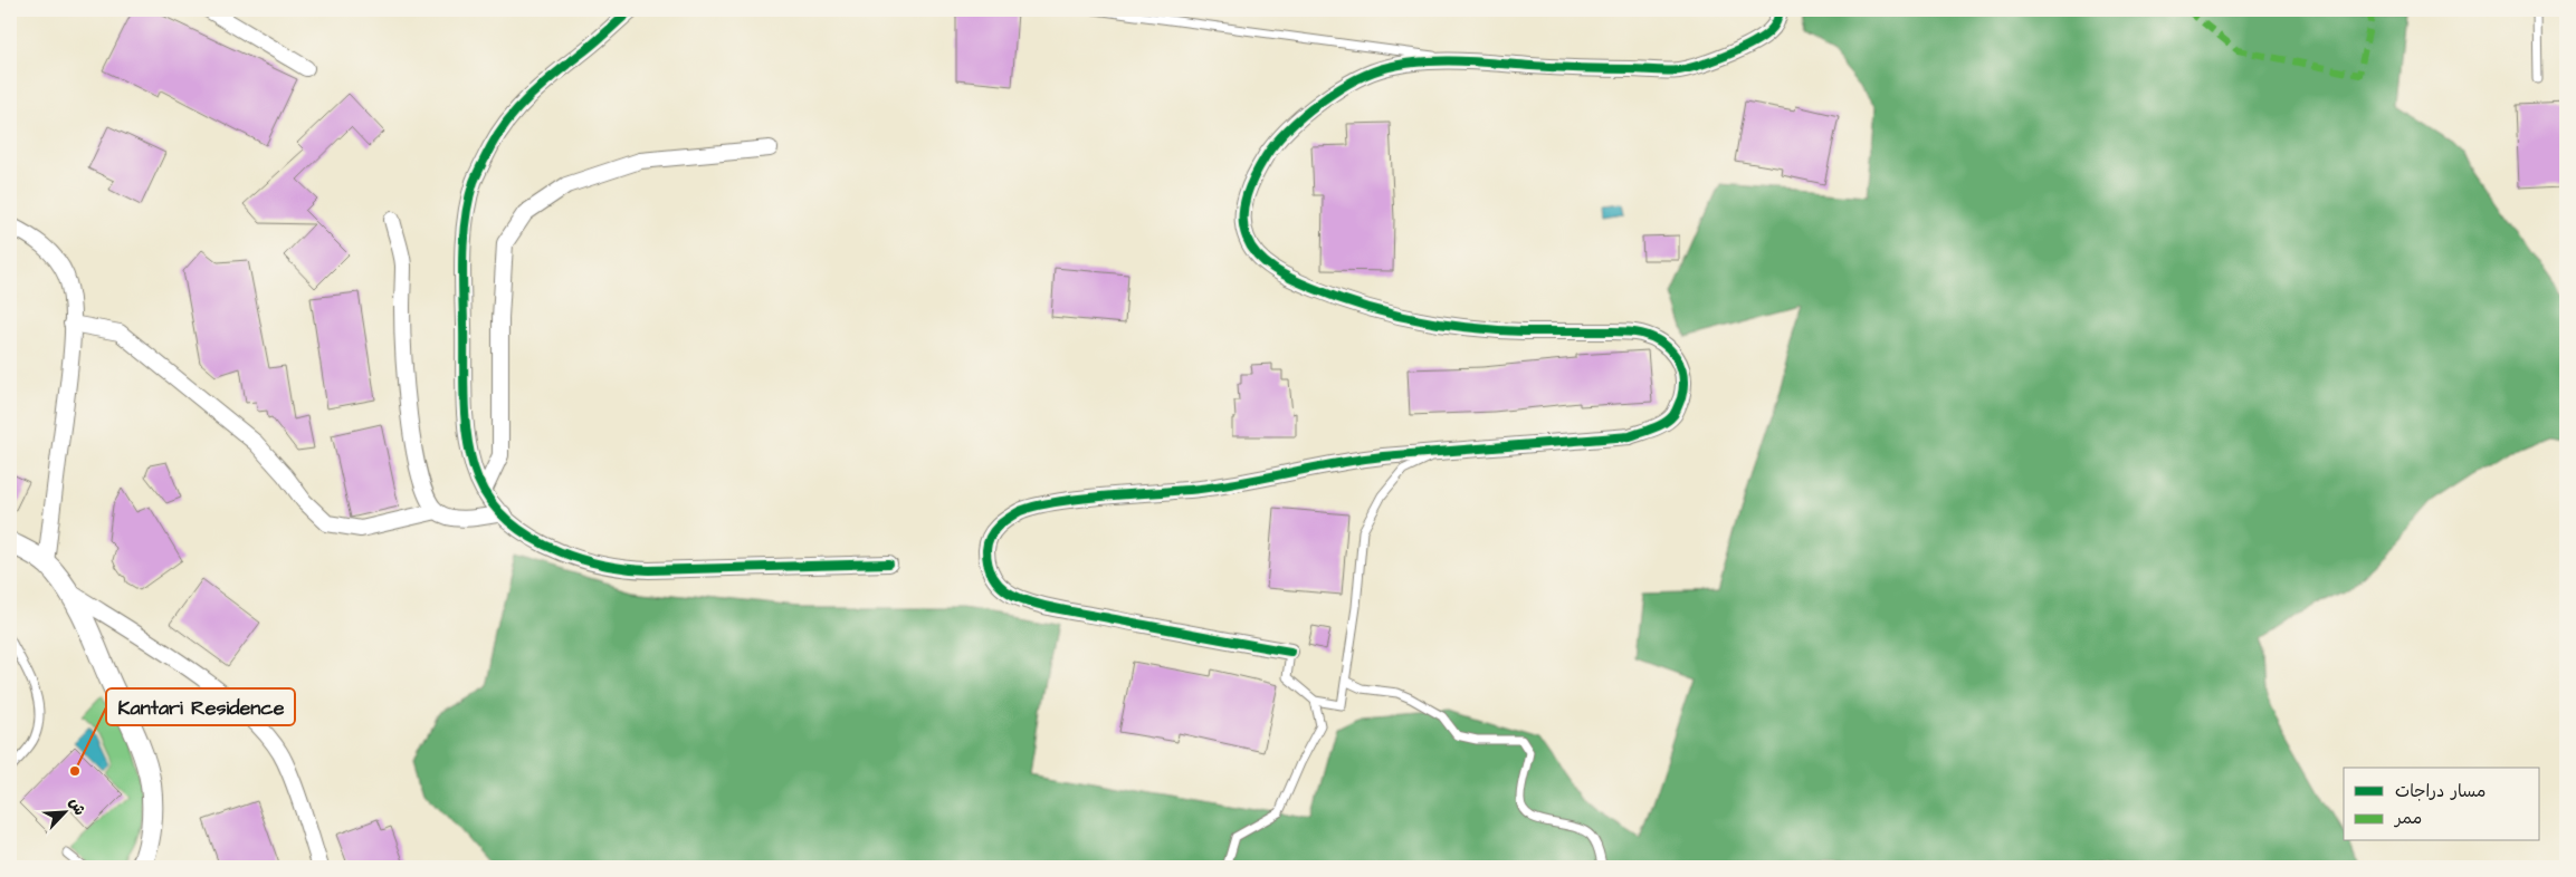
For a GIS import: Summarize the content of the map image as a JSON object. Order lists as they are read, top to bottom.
{
  "places": ["Kantari Residence"],
  "legend": ["مسار دراجات", "ممر"],
  "north": "top right"
}
